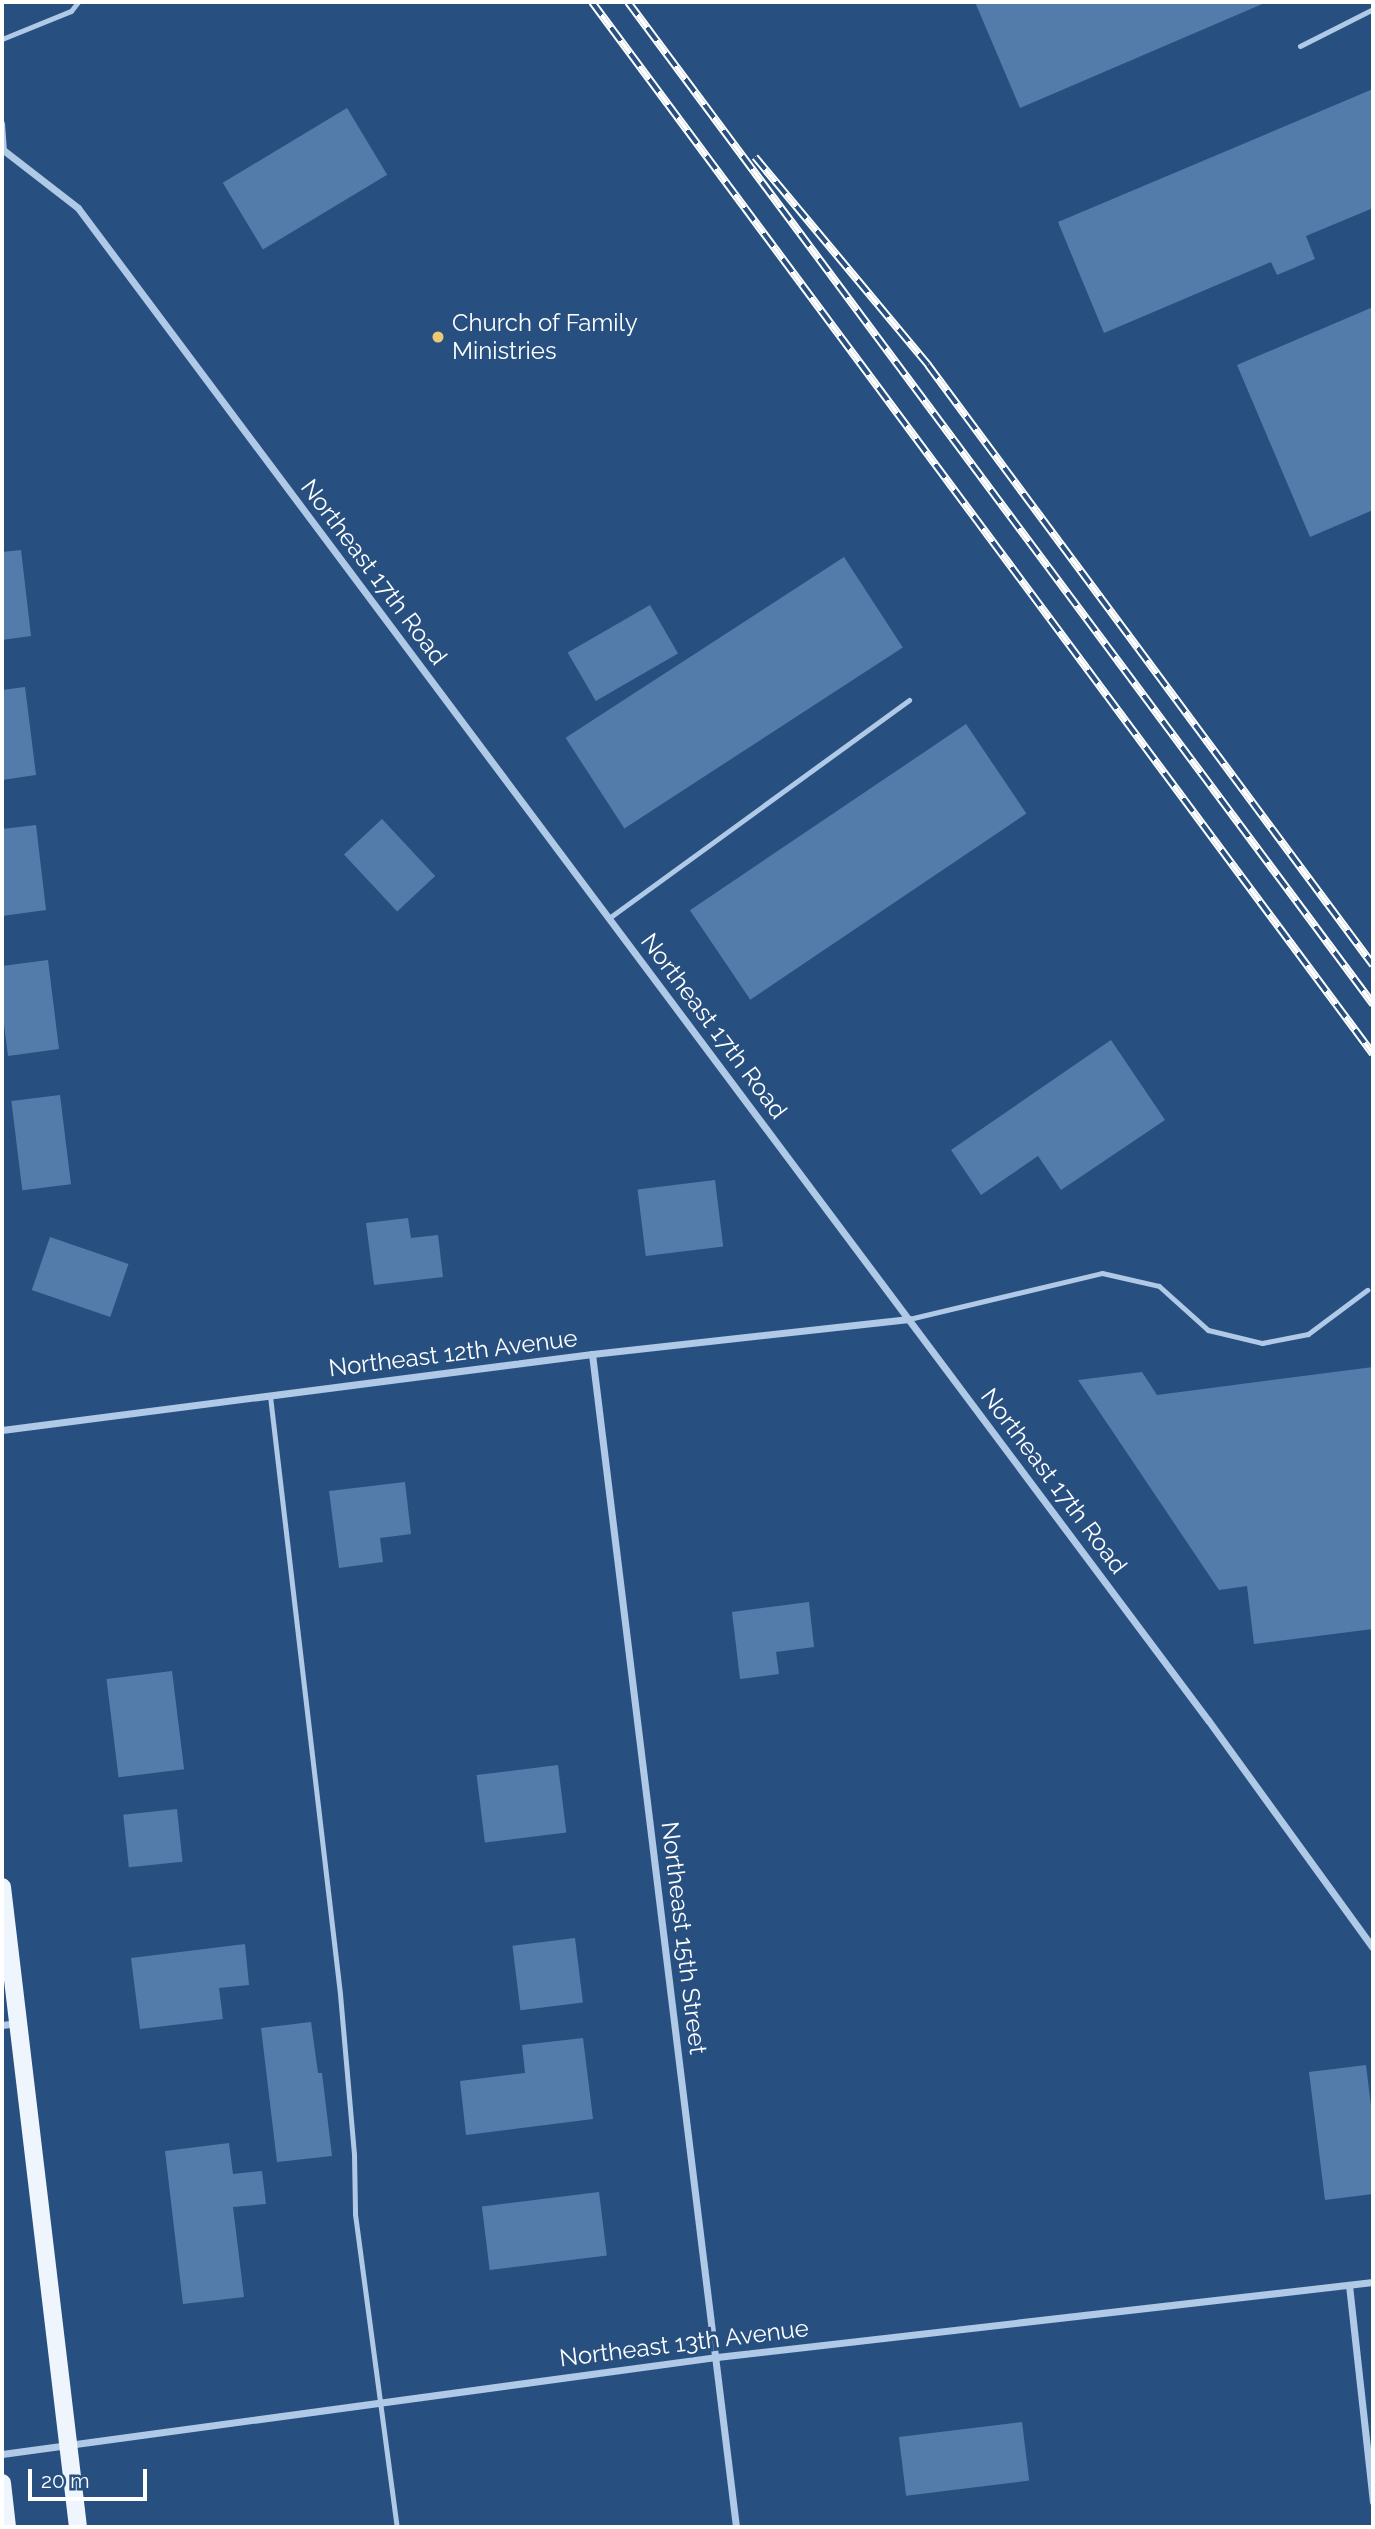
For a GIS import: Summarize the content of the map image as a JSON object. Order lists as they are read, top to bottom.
{
  "streets": {
    "street": [
      "Northeast 17th Road",
      "Northeast 12th Avenue",
      "Northeast 15th Street",
      "Northeast 13th Avenue"
    ]
  },
  "crossings": [
    ["Northeast 17th Road", "Northeast 12th Avenue"],
    ["Northeast 12th Avenue", "Northeast 15th Street"],
    ["Northeast 15th Street", "Northeast 13th Avenue"]
  ],
  "places": ["Church of Family Ministries"],
  "scale_bar": "20 m"
}
